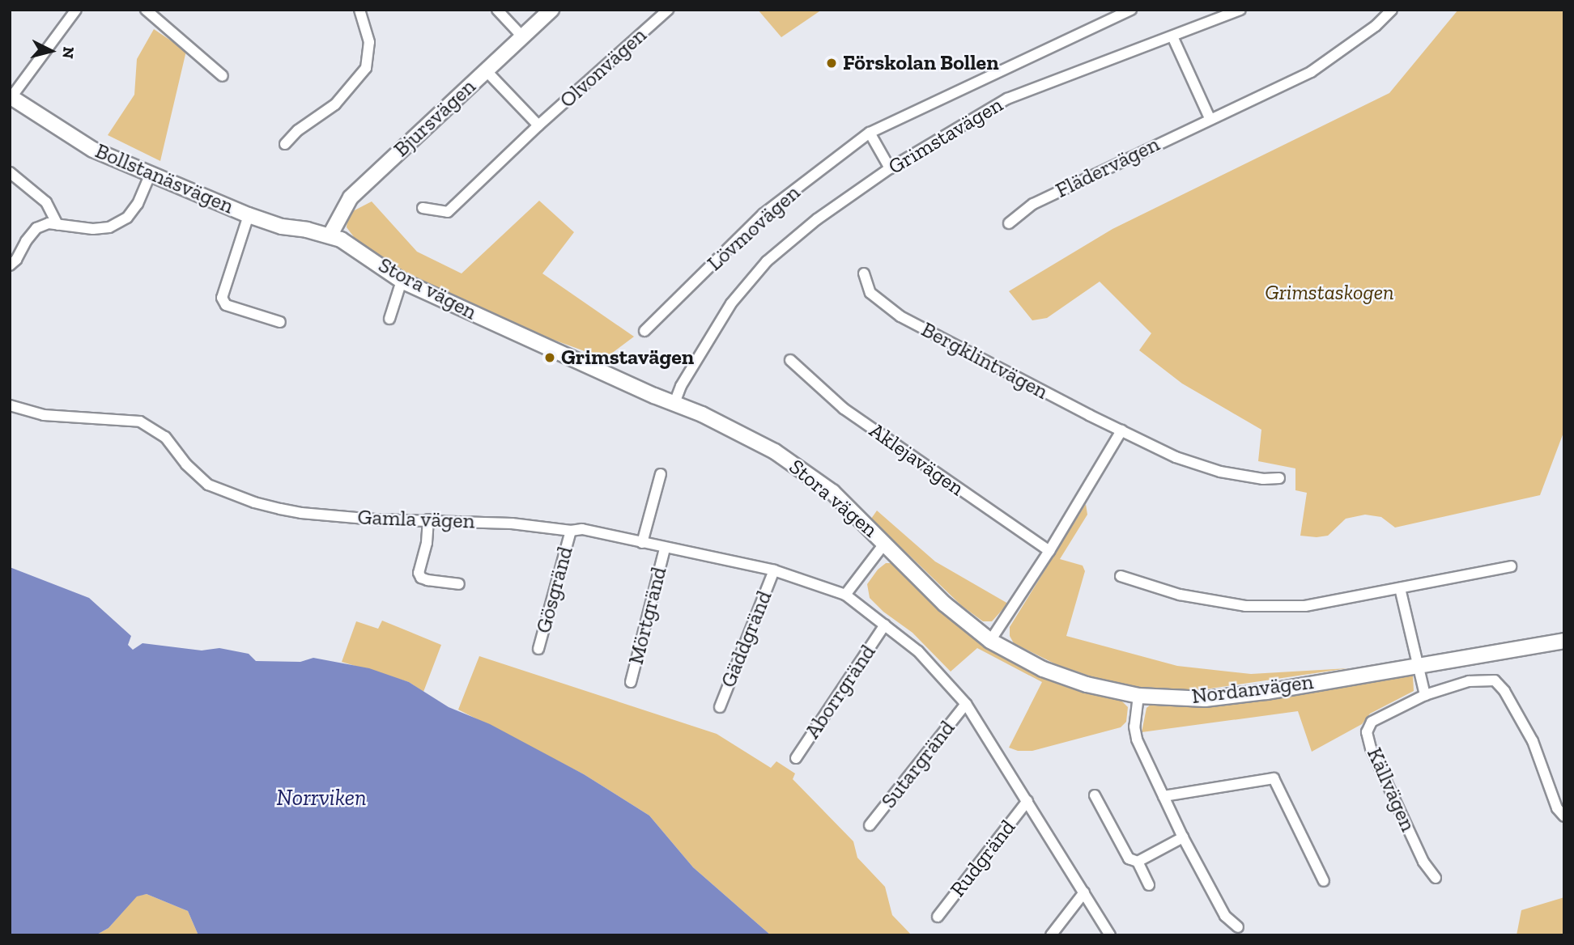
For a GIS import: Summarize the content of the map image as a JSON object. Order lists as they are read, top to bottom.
{
  "streets": {
    "street": [
      "Olvonvägen",
      "Bjursvägen",
      "Grimstavägen",
      "Flädervägen",
      "Bollstanäsvägen",
      "Lövmovägen",
      "Stora vägen",
      "Bergklintvägen",
      "Aklejavägen",
      "Gamla vägen",
      "Gösgränd",
      "Mörtgränd",
      "Gäddgränd",
      "Nordanvägen",
      "Aborrgränd",
      "Sutargränd",
      "Källvägen",
      "Rudgränd"
    ]
  },
  "crossings": [
    ["Bjursvägen", "Bollstanäsvägen"],
    ["Bjursvägen", "Stora vägen"],
    ["Grimstavägen", "Stora vägen"],
    ["Bollstanäsvägen", "Stora vägen"],
    ["Stora vägen", "Gamla vägen"],
    ["Stora vägen", "Nordanvägen"],
    ["Gamla vägen", "Gösgränd"],
    ["Gamla vägen", "Mörtgränd"],
    ["Gamla vägen", "Gäddgränd"]
  ],
  "water": ["Norrviken"],
  "parks": ["Grimstaskogen"],
  "places": ["Förskolan Bollen", "Grimstavägen"],
  "north": "right"
}
